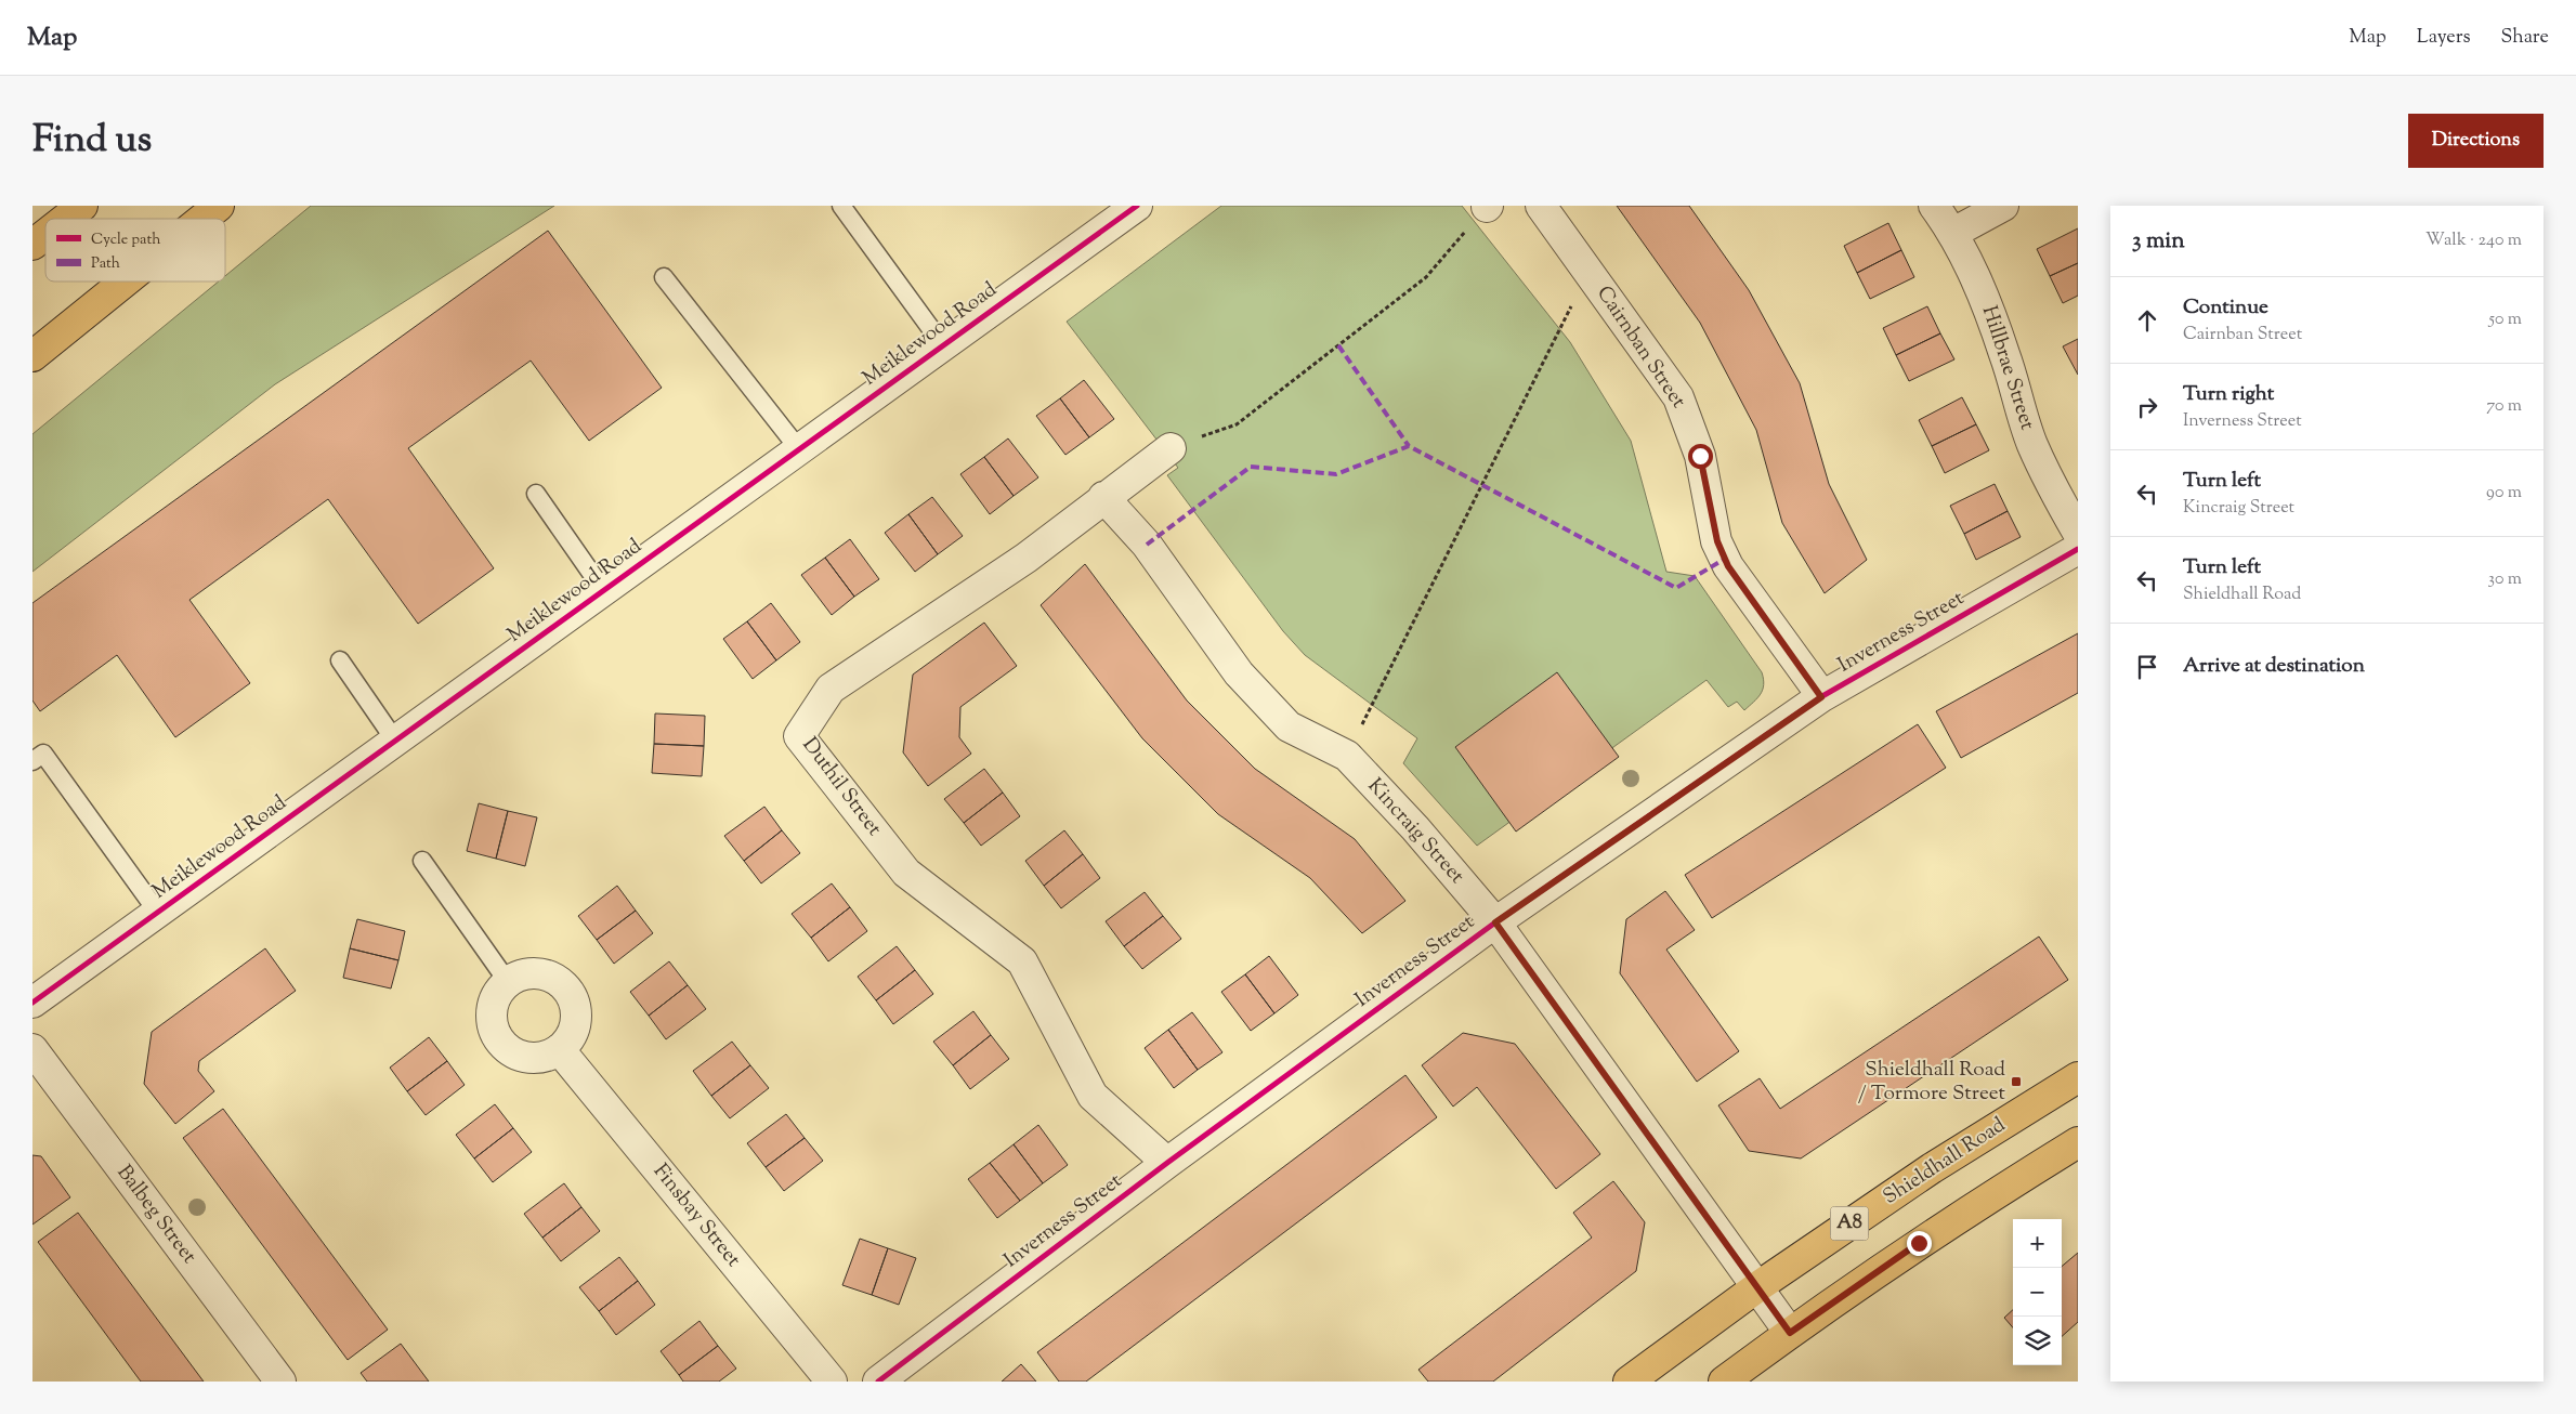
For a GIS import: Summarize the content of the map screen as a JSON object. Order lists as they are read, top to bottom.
{
  "streets": {
    "main road": ["Shieldhall Road", "A8"],
    "street": [
      "Meiklewood Road",
      "Cairnban Street",
      "Hillbrae Street",
      "Inverness Street",
      "Duthil Street",
      "Kincraig Street",
      "Balbeg Street",
      "Finsbay Street"
    ]
  },
  "crossings": [
    ["Cairnban Street", "Inverness Street"],
    ["Inverness Street", "Duthil Street"],
    ["Inverness Street", "Kincraig Street"],
    ["Duthil Street", "Kincraig Street"],
    ["Kincraig Street", "Shieldhall Road"]
  ],
  "places": {
    "transit": ["Shieldhall Road / Tormore Street"]
  },
  "legend": ["Cycle path", "Path"],
  "page": {
    "header": "Map",
    "nav": ["Map", "Layers", "Share"],
    "title": "Find us",
    "buttons": "Directions",
    "heading": ["3 min", "Walk · 240 m"],
    "list": [
      ["Continue", "Cairnban Street", "50 m"],
      ["Turn right", "Inverness Street", "70 m"],
      ["Turn left", "Kincraig Street", "90 m"],
      ["Turn left", "Shieldhall Road", "30 m"],
      "Arrive at destination"
    ],
    "map_buttons": ["+", "−"]
  }
}
